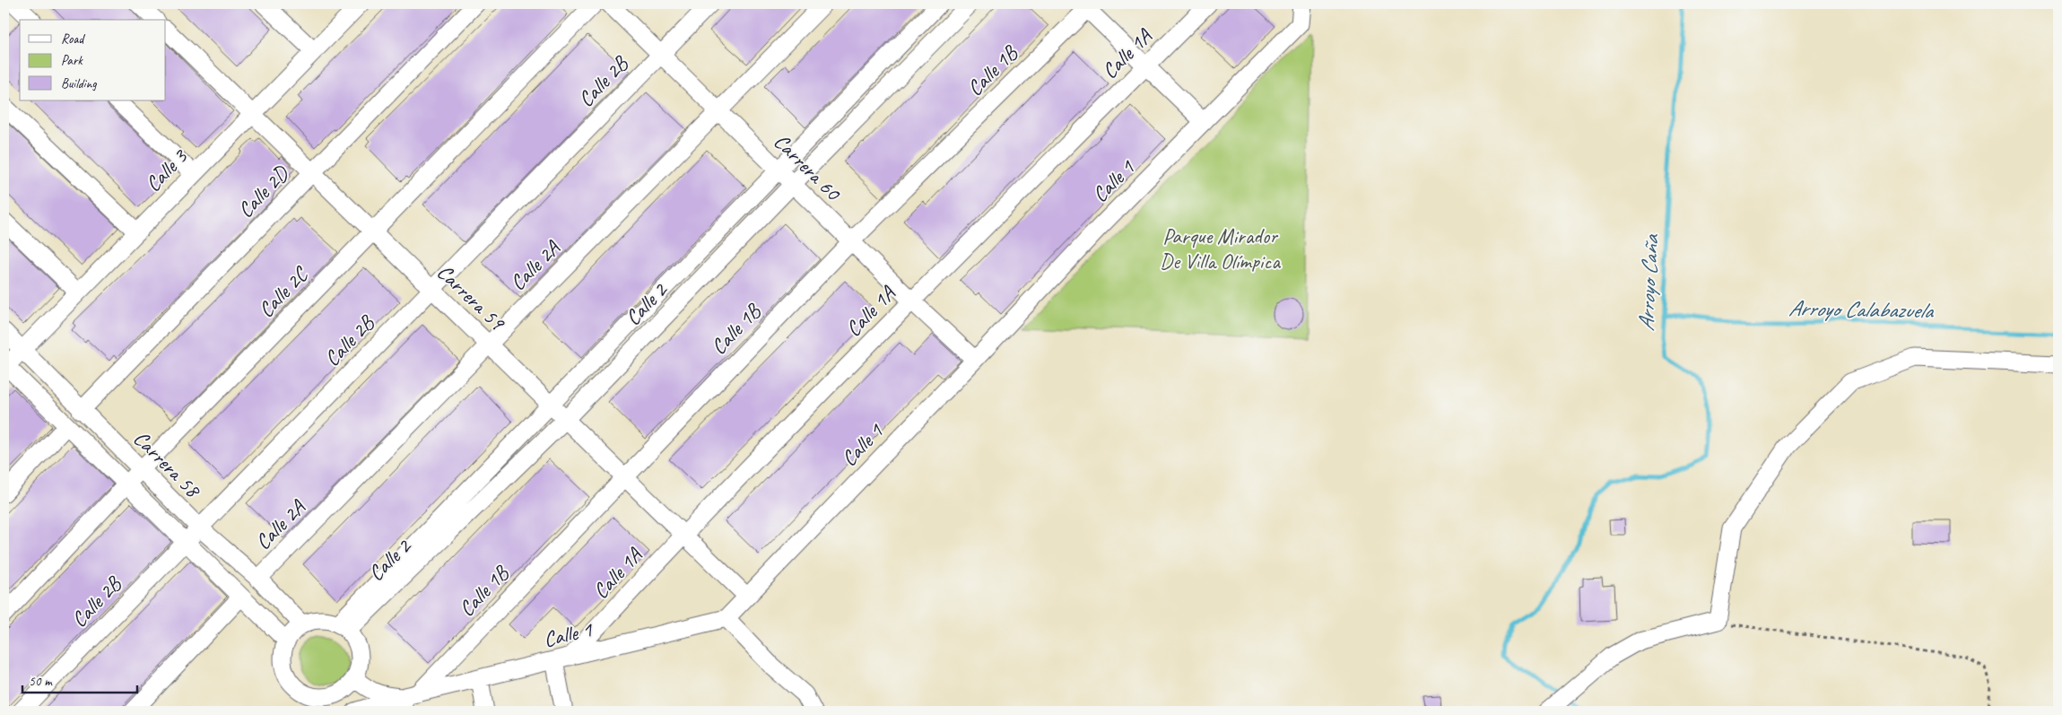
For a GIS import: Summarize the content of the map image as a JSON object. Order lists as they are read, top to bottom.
{
  "streets": {
    "street": [
      "Calle 1A",
      "Calle 1B",
      "Calle 2B",
      "Carrera 60",
      "Calle 3",
      "Calle 1",
      "Calle 2D",
      "Calle 2A",
      "Calle 2C",
      "Carrera 59",
      "Calle 2",
      "Carrera 58"
    ]
  },
  "crossings": [
    ["Calle 1A", "Carrera 60"],
    ["Calle 1A", "Calle 1"],
    ["Calle 1A", "Carrera 59"],
    ["Calle 1B", "Carrera 60"],
    ["Calle 1B", "Calle 1"],
    ["Calle 1B", "Carrera 59"],
    ["Calle 2B", "Carrera 60"],
    ["Calle 2B", "Carrera 59"],
    ["Calle 2B", "Carrera 58"],
    ["Carrera 60", "Calle 1"],
    ["Carrera 60", "Calle 2A"],
    ["Carrera 60", "Calle 2"],
    ["Calle 3", "Carrera 59"],
    ["Calle 3", "Carrera 58"],
    ["Calle 1", "Carrera 59"],
    ["Calle 1", "Calle 2"],
    ["Calle 1", "Carrera 58"],
    ["Calle 2D", "Carrera 59"],
    ["Calle 2D", "Carrera 58"],
    ["Calle 2A", "Carrera 59"],
    ["Calle 2A", "Carrera 58"],
    ["Calle 2C", "Carrera 59"],
    ["Calle 2C", "Carrera 58"],
    ["Carrera 59", "Calle 2"],
    ["Calle 2", "Carrera 58"]
  ],
  "water": ["Arroyo Caña", "Arroyo Calabazuela"],
  "parks": ["Parque Mirador De Villa Olímpica"],
  "legend": ["Road", "Park", "Building"],
  "scale_bar": "50 m"
}
